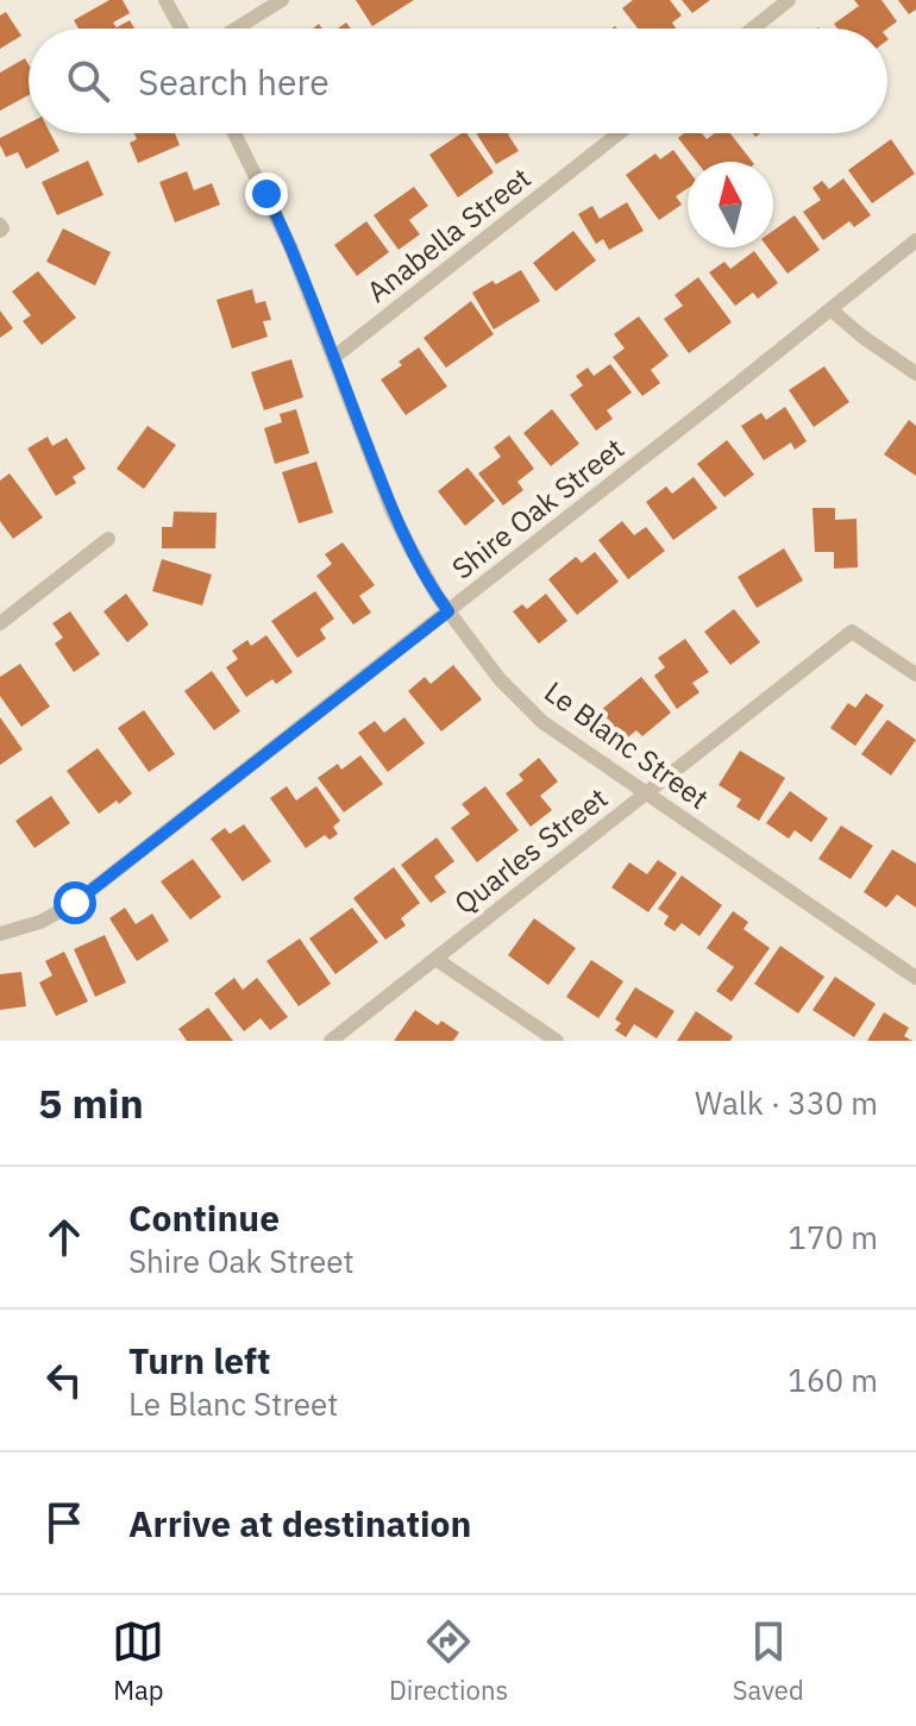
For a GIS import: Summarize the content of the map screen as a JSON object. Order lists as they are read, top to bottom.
{
  "streets": {
    "street": [
      "Anabella Street",
      "Shire Oak Street",
      "Le Blanc Street",
      "Quarles Street"
    ]
  },
  "crossings": [
    ["Anabella Street", "Le Blanc Street"],
    ["Shire Oak Street", "Le Blanc Street"],
    ["Le Blanc Street", "Quarles Street"]
  ],
  "north": "top",
  "page": {
    "search": "Search here",
    "heading": ["5 min", "Walk · 330 m"],
    "list": [
      ["Continue", "Shire Oak Street", "170 m"],
      ["Turn left", "Le Blanc Street", "160 m"],
      "Arrive at destination"
    ],
    "nav": ["Map", "Directions", "Saved"]
  }
}
